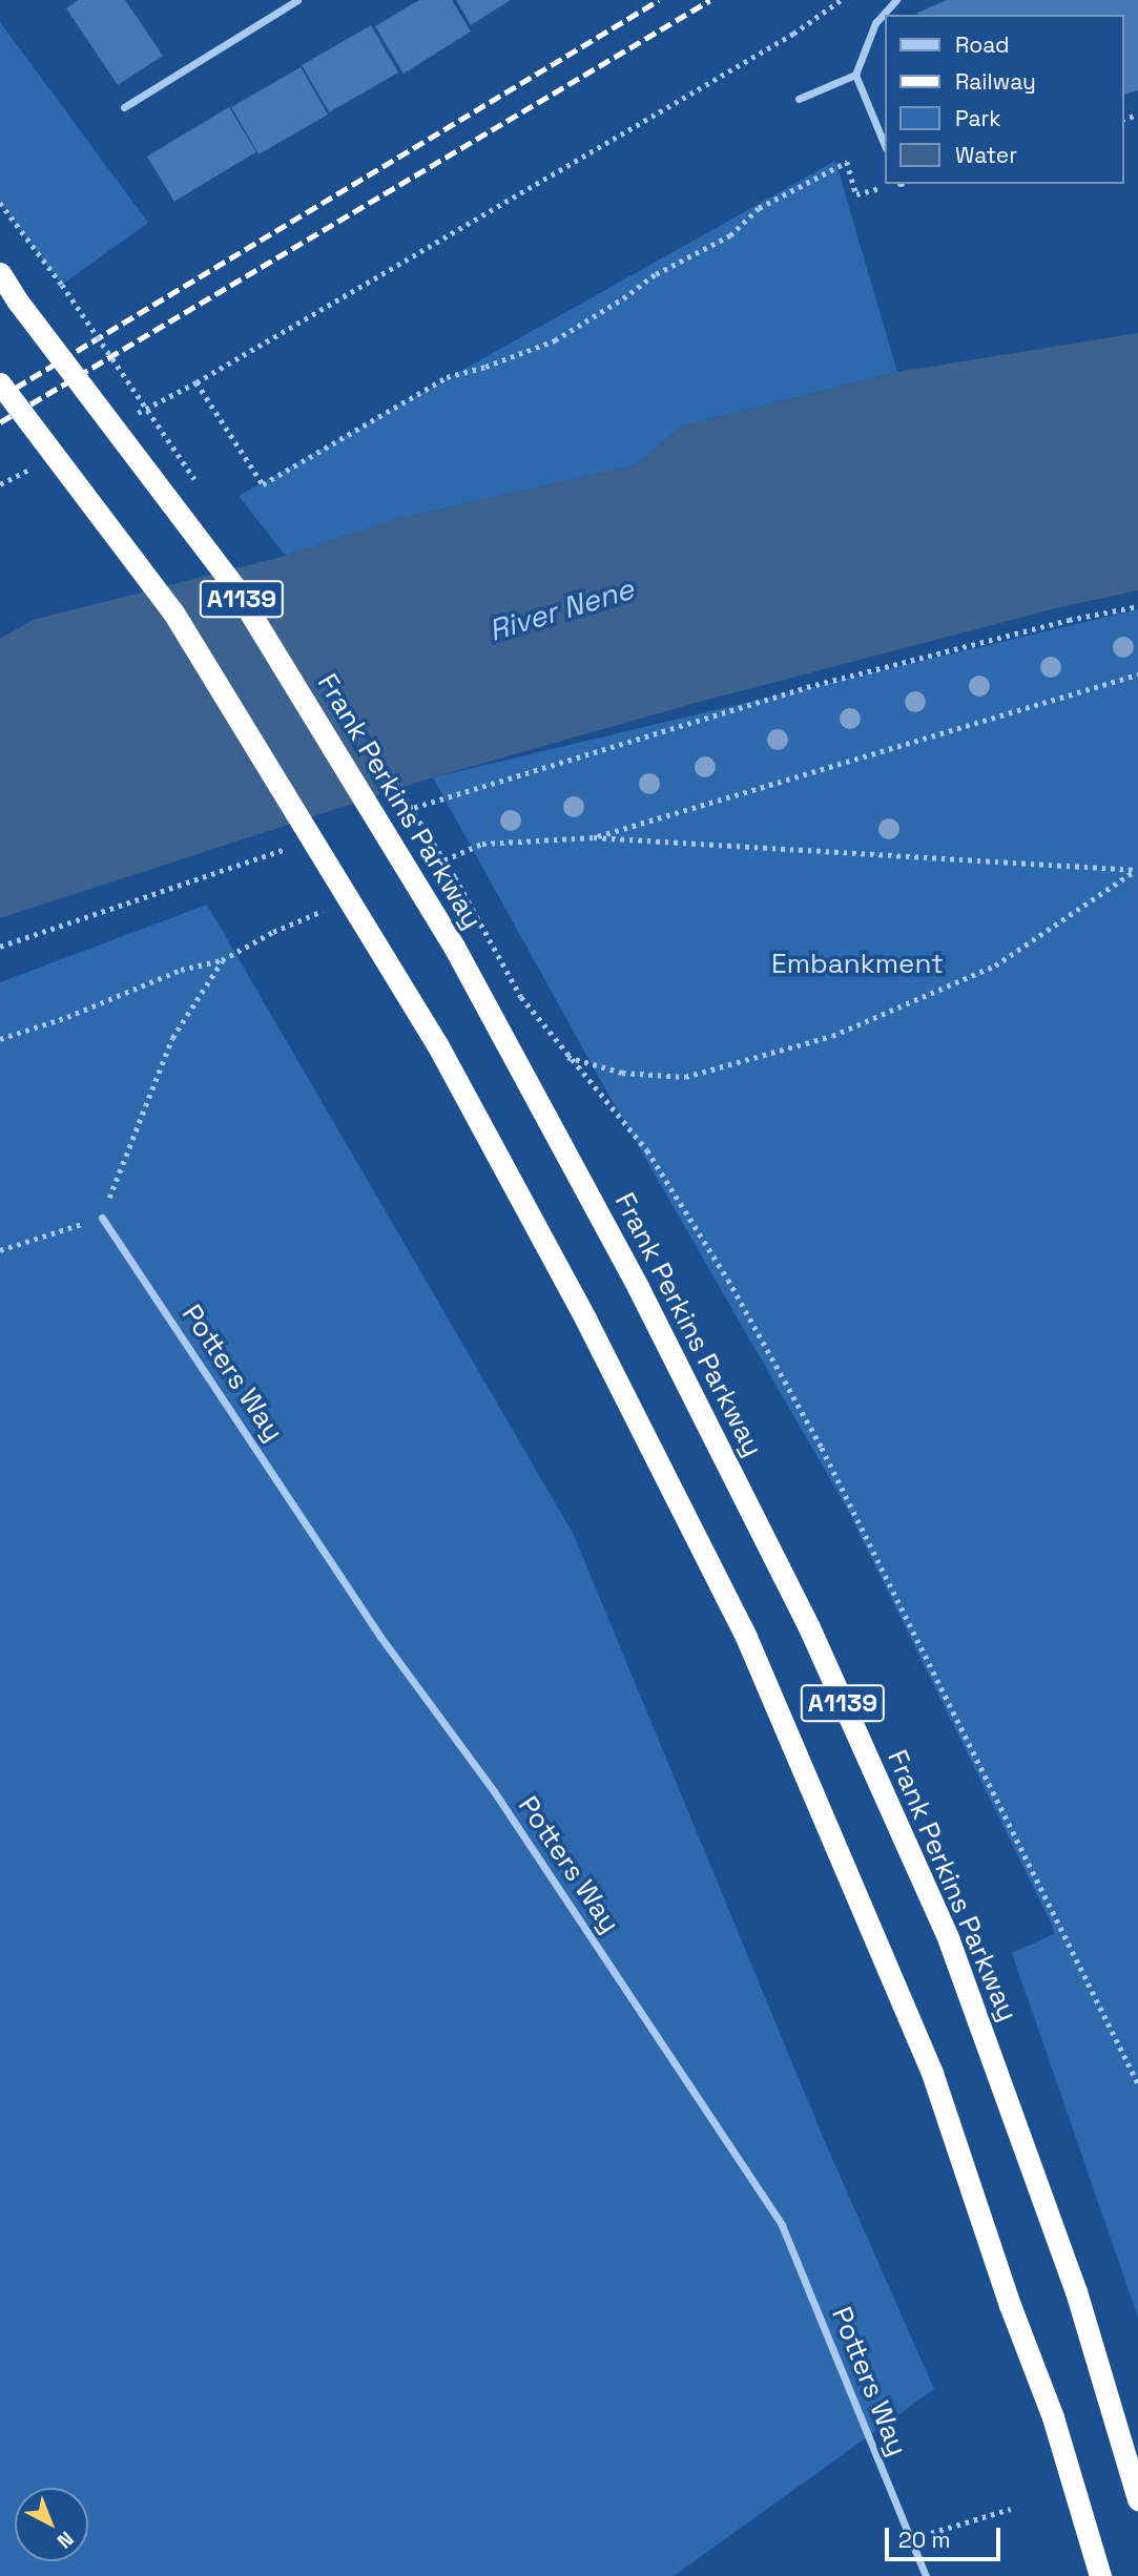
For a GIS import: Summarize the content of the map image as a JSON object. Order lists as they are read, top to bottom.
{
  "streets": {
    "highway": ["A1139", "Frank Perkins Parkway"],
    "street": ["Potters Way"]
  },
  "water": ["River Nene"],
  "parks": ["Embankment"],
  "legend": [
    "Road",
    "Railway",
    "Park",
    "Water"
  ],
  "scale_bar": "20 m",
  "north": "bottom right"
}
